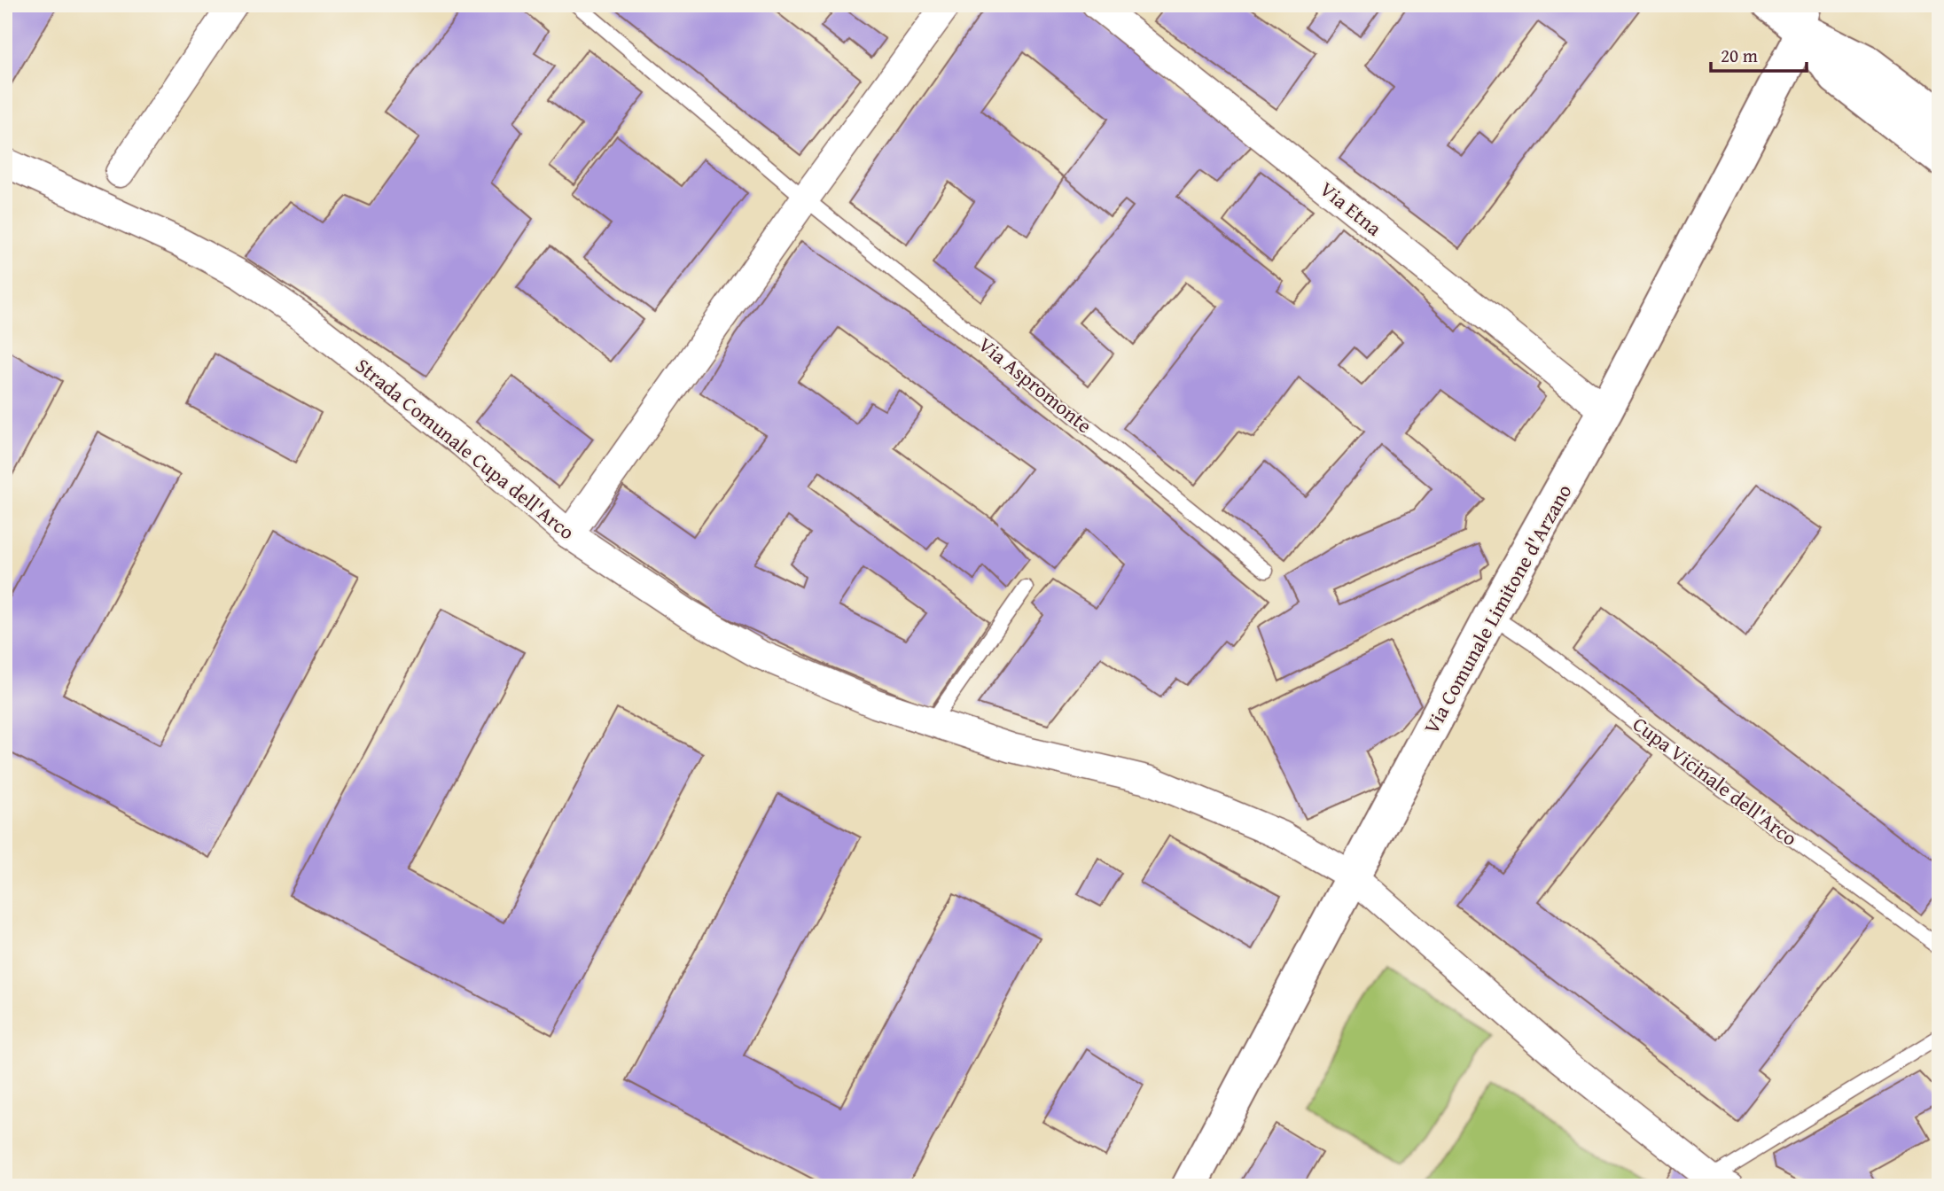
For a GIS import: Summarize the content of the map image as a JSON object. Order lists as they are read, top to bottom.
{
  "streets": {
    "main road": ["Via Comunale Limitone d'Arzano"],
    "street": ["Via Etna", "Strada Comunale Cupa dell'Arco"],
    "lane": ["Via Aspromonte", "Cupa Vicinale dell'Arco"]
  },
  "crossings": [
    ["Via Etna", "Via Comunale Limitone d'Arzano"],
    ["Strada Comunale Cupa dell'Arco", "Via Comunale Limitone d'Arzano"],
    ["Via Comunale Limitone d'Arzano", "Cupa Vicinale dell'Arco"]
  ],
  "scale_bar": "20 m"
}
